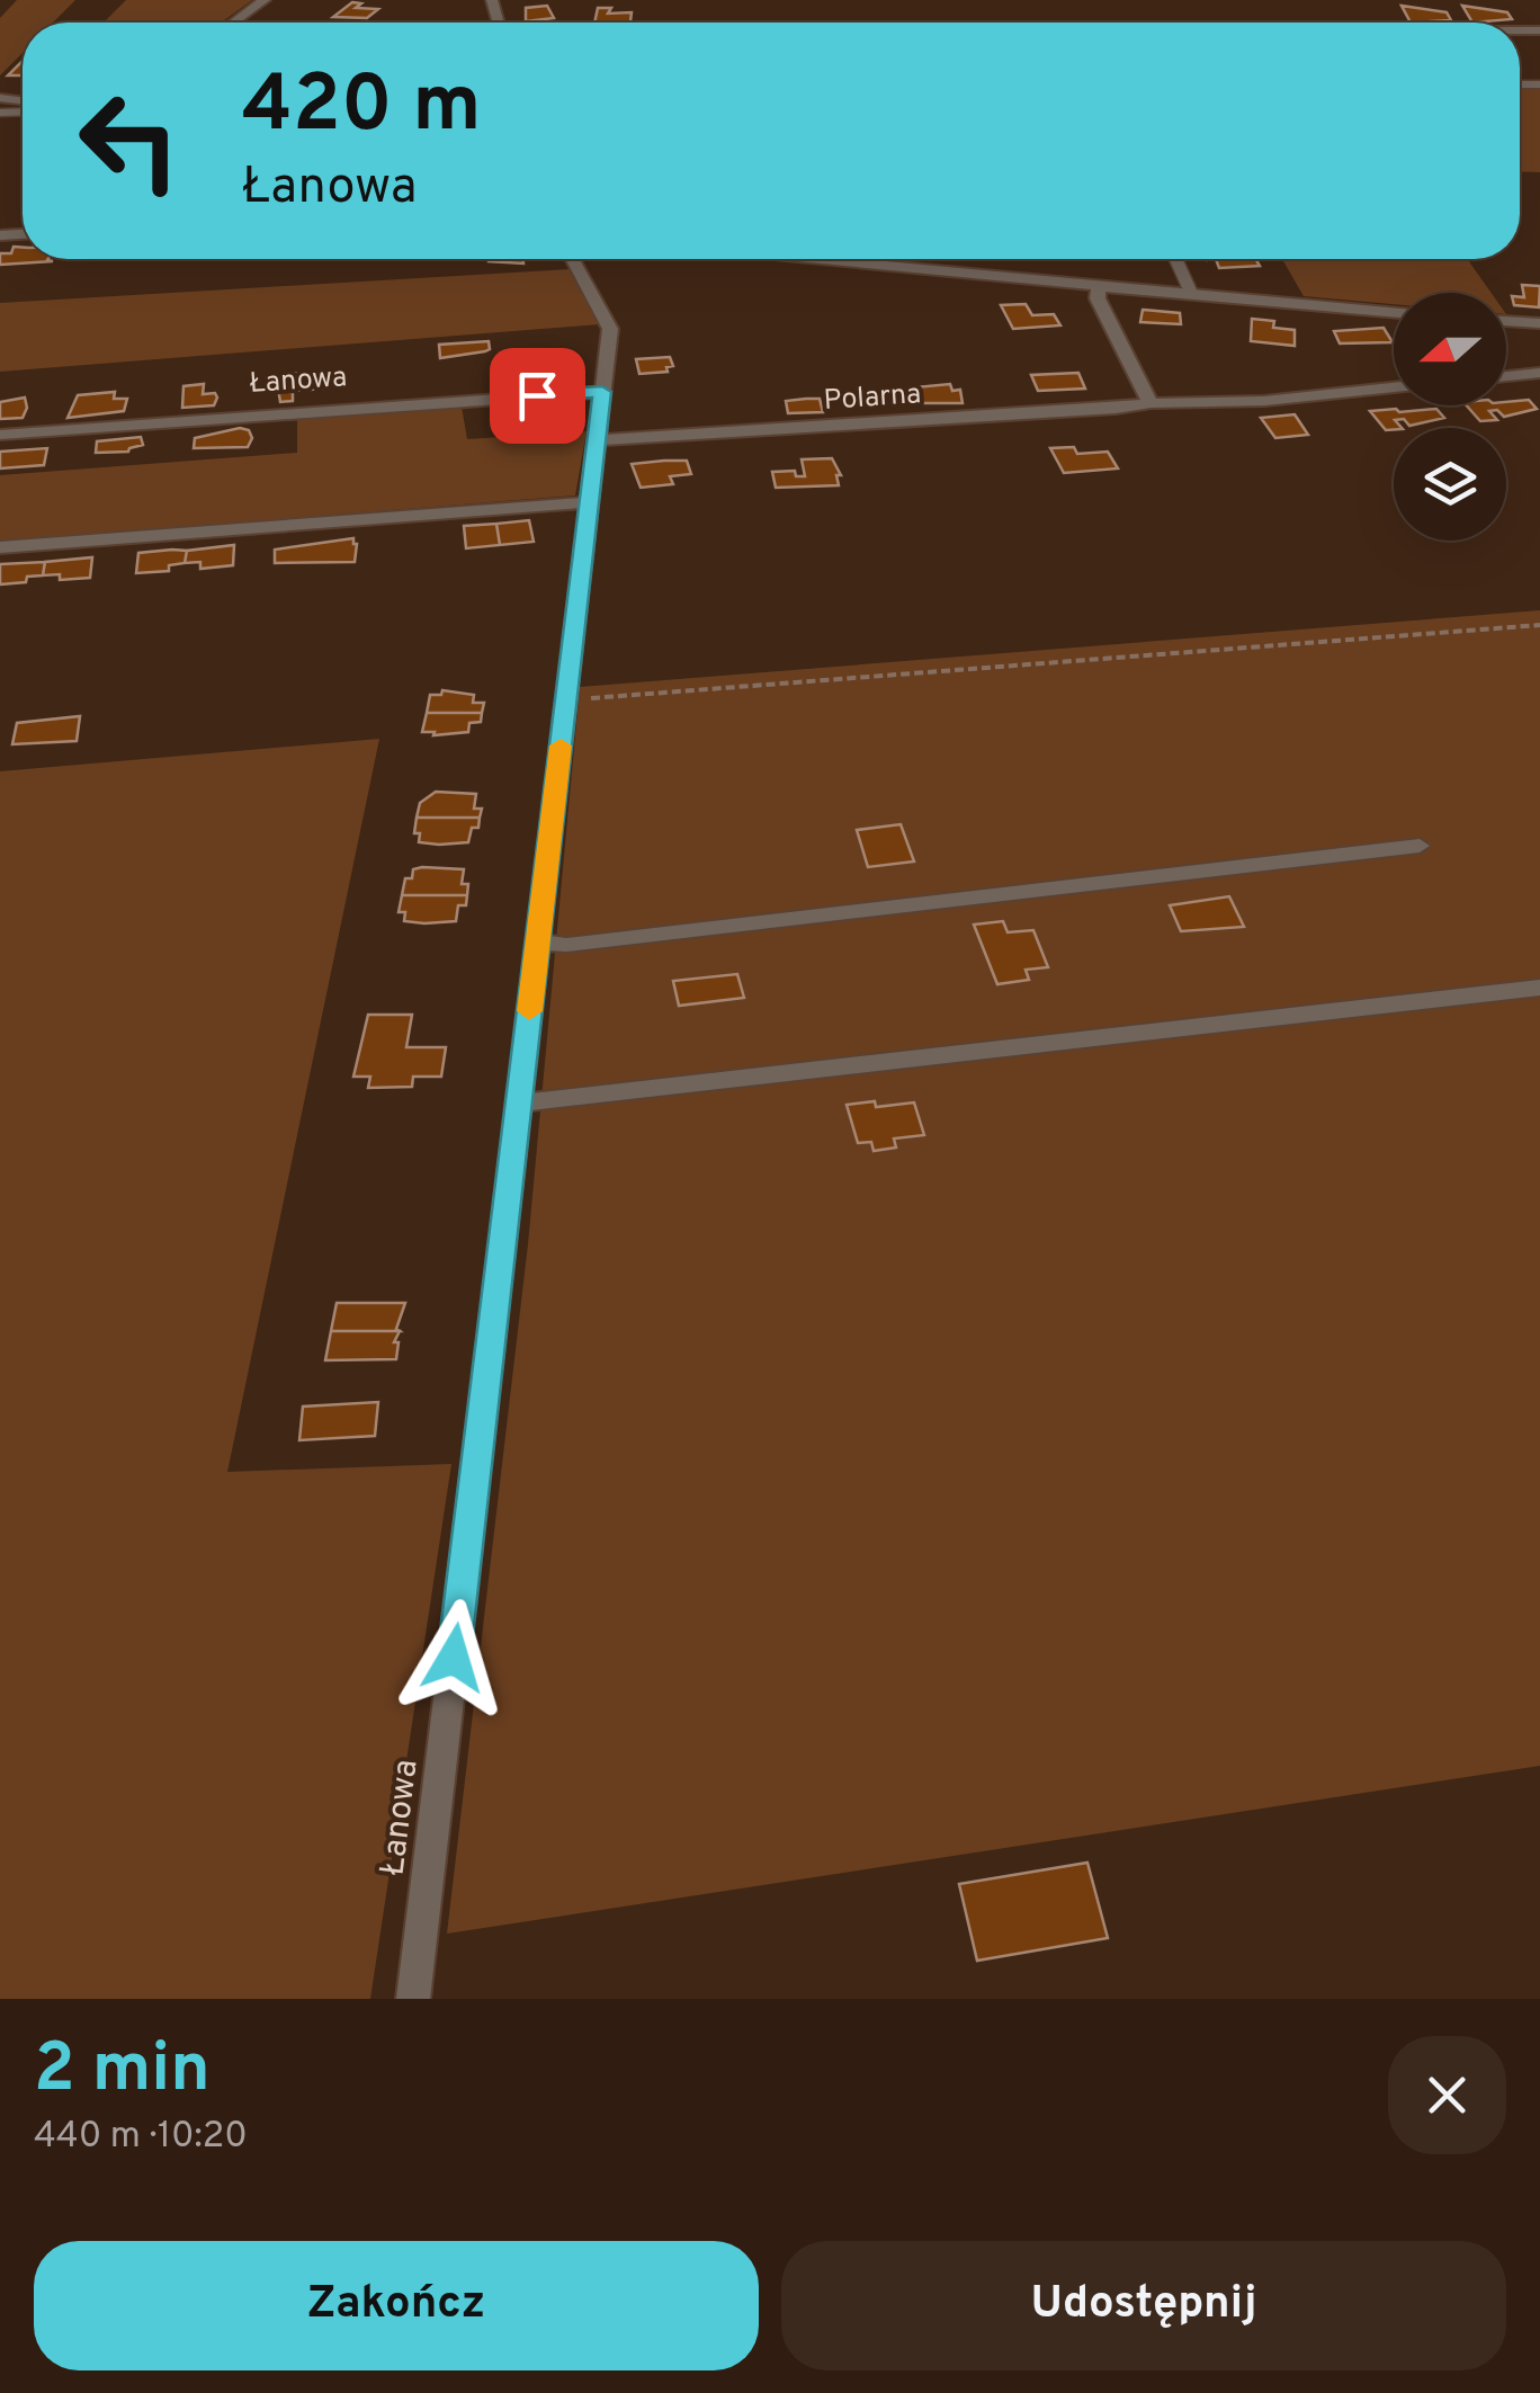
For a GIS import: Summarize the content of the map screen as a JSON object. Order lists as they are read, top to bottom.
{
  "streets": {
    "street": ["Łanowa", "Polarna"]
  },
  "crossings": [
    ["Łanowa", "Polarna"]
  ],
  "north": "left",
  "page": {
    "turn": ["420 m", "Łanowa"],
    "heading": ["2 min", "440 m · 10:20"],
    "buttons": ["Zakończ", "Udostępnij"]
  }
}
